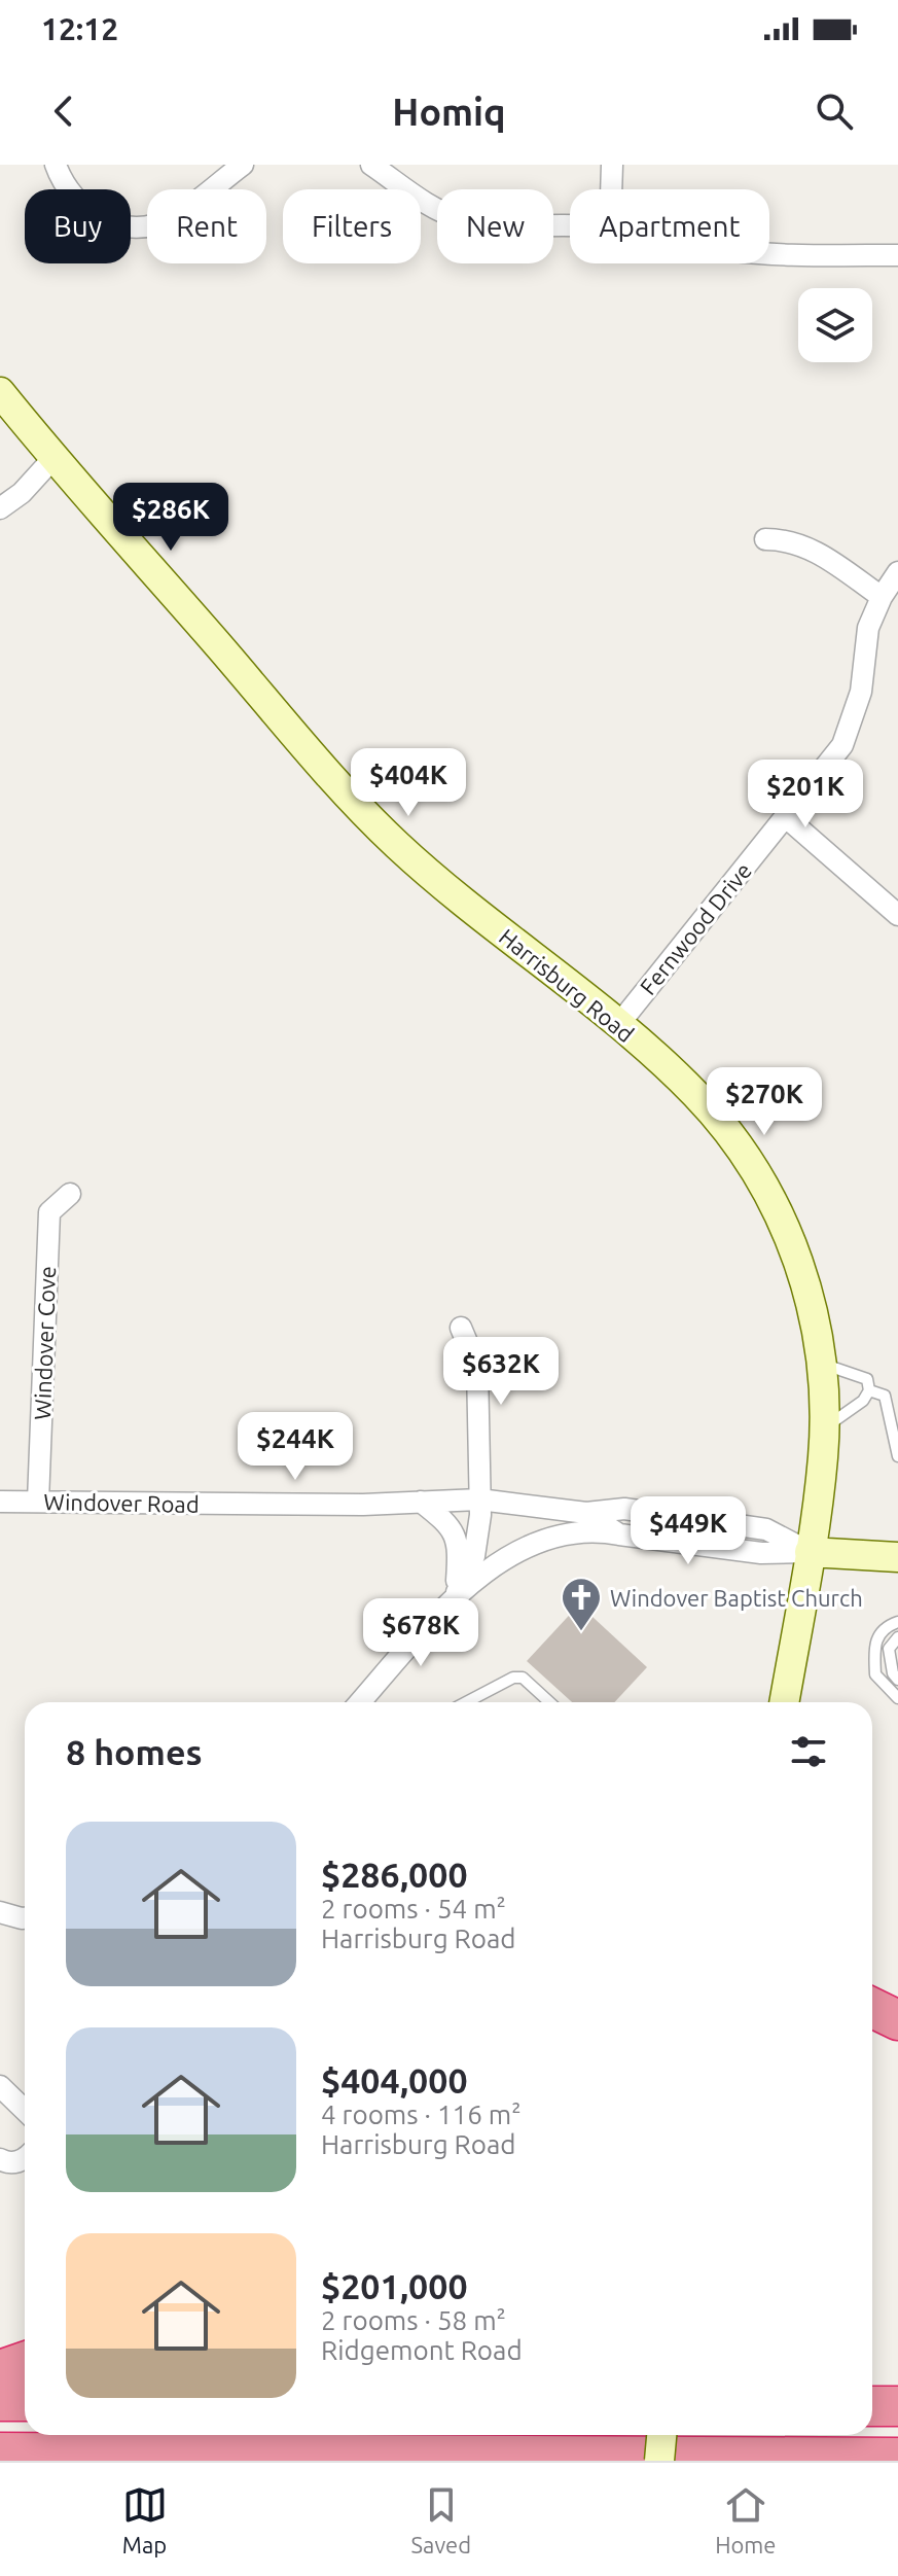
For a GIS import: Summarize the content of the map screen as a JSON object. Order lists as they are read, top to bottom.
{
  "streets": {
    "main road": ["Harrisburg Road", "Windover Road"],
    "street": ["Fernwood Drive", "Windover Cove"]
  },
  "crossings": [
    ["Fernwood Drive", "Harrisburg Road"],
    ["Harrisburg Road", "Windover Road"],
    ["Windover Cove", "Windover Road"]
  ],
  "places": {
    "church": ["Windover Baptist Church"]
  },
  "page": {
    "status": "12:12",
    "header": "Homiq",
    "chip": [
      "Buy",
      "Rent",
      "Filters",
      "New",
      "Apartment"
    ],
    "price": [
      "$286K",
      "$404K",
      "$201K",
      "$270K",
      "$632K",
      "$244K",
      "$449K",
      "$678K"
    ],
    "heading": "8 homes",
    "list": [
      {
        "name": "$286,000",
        "note": "2 rooms · 54 m² · Harrisburg Road"
      },
      {
        "name": "$404,000",
        "note": "4 rooms · 116 m² · Harrisburg Road"
      },
      {
        "name": "$201,000",
        "note": "2 rooms · 58 m² · Ridgemont Road"
      }
    ],
    "tabs": ["Map", "Saved", "Home"]
  }
}
